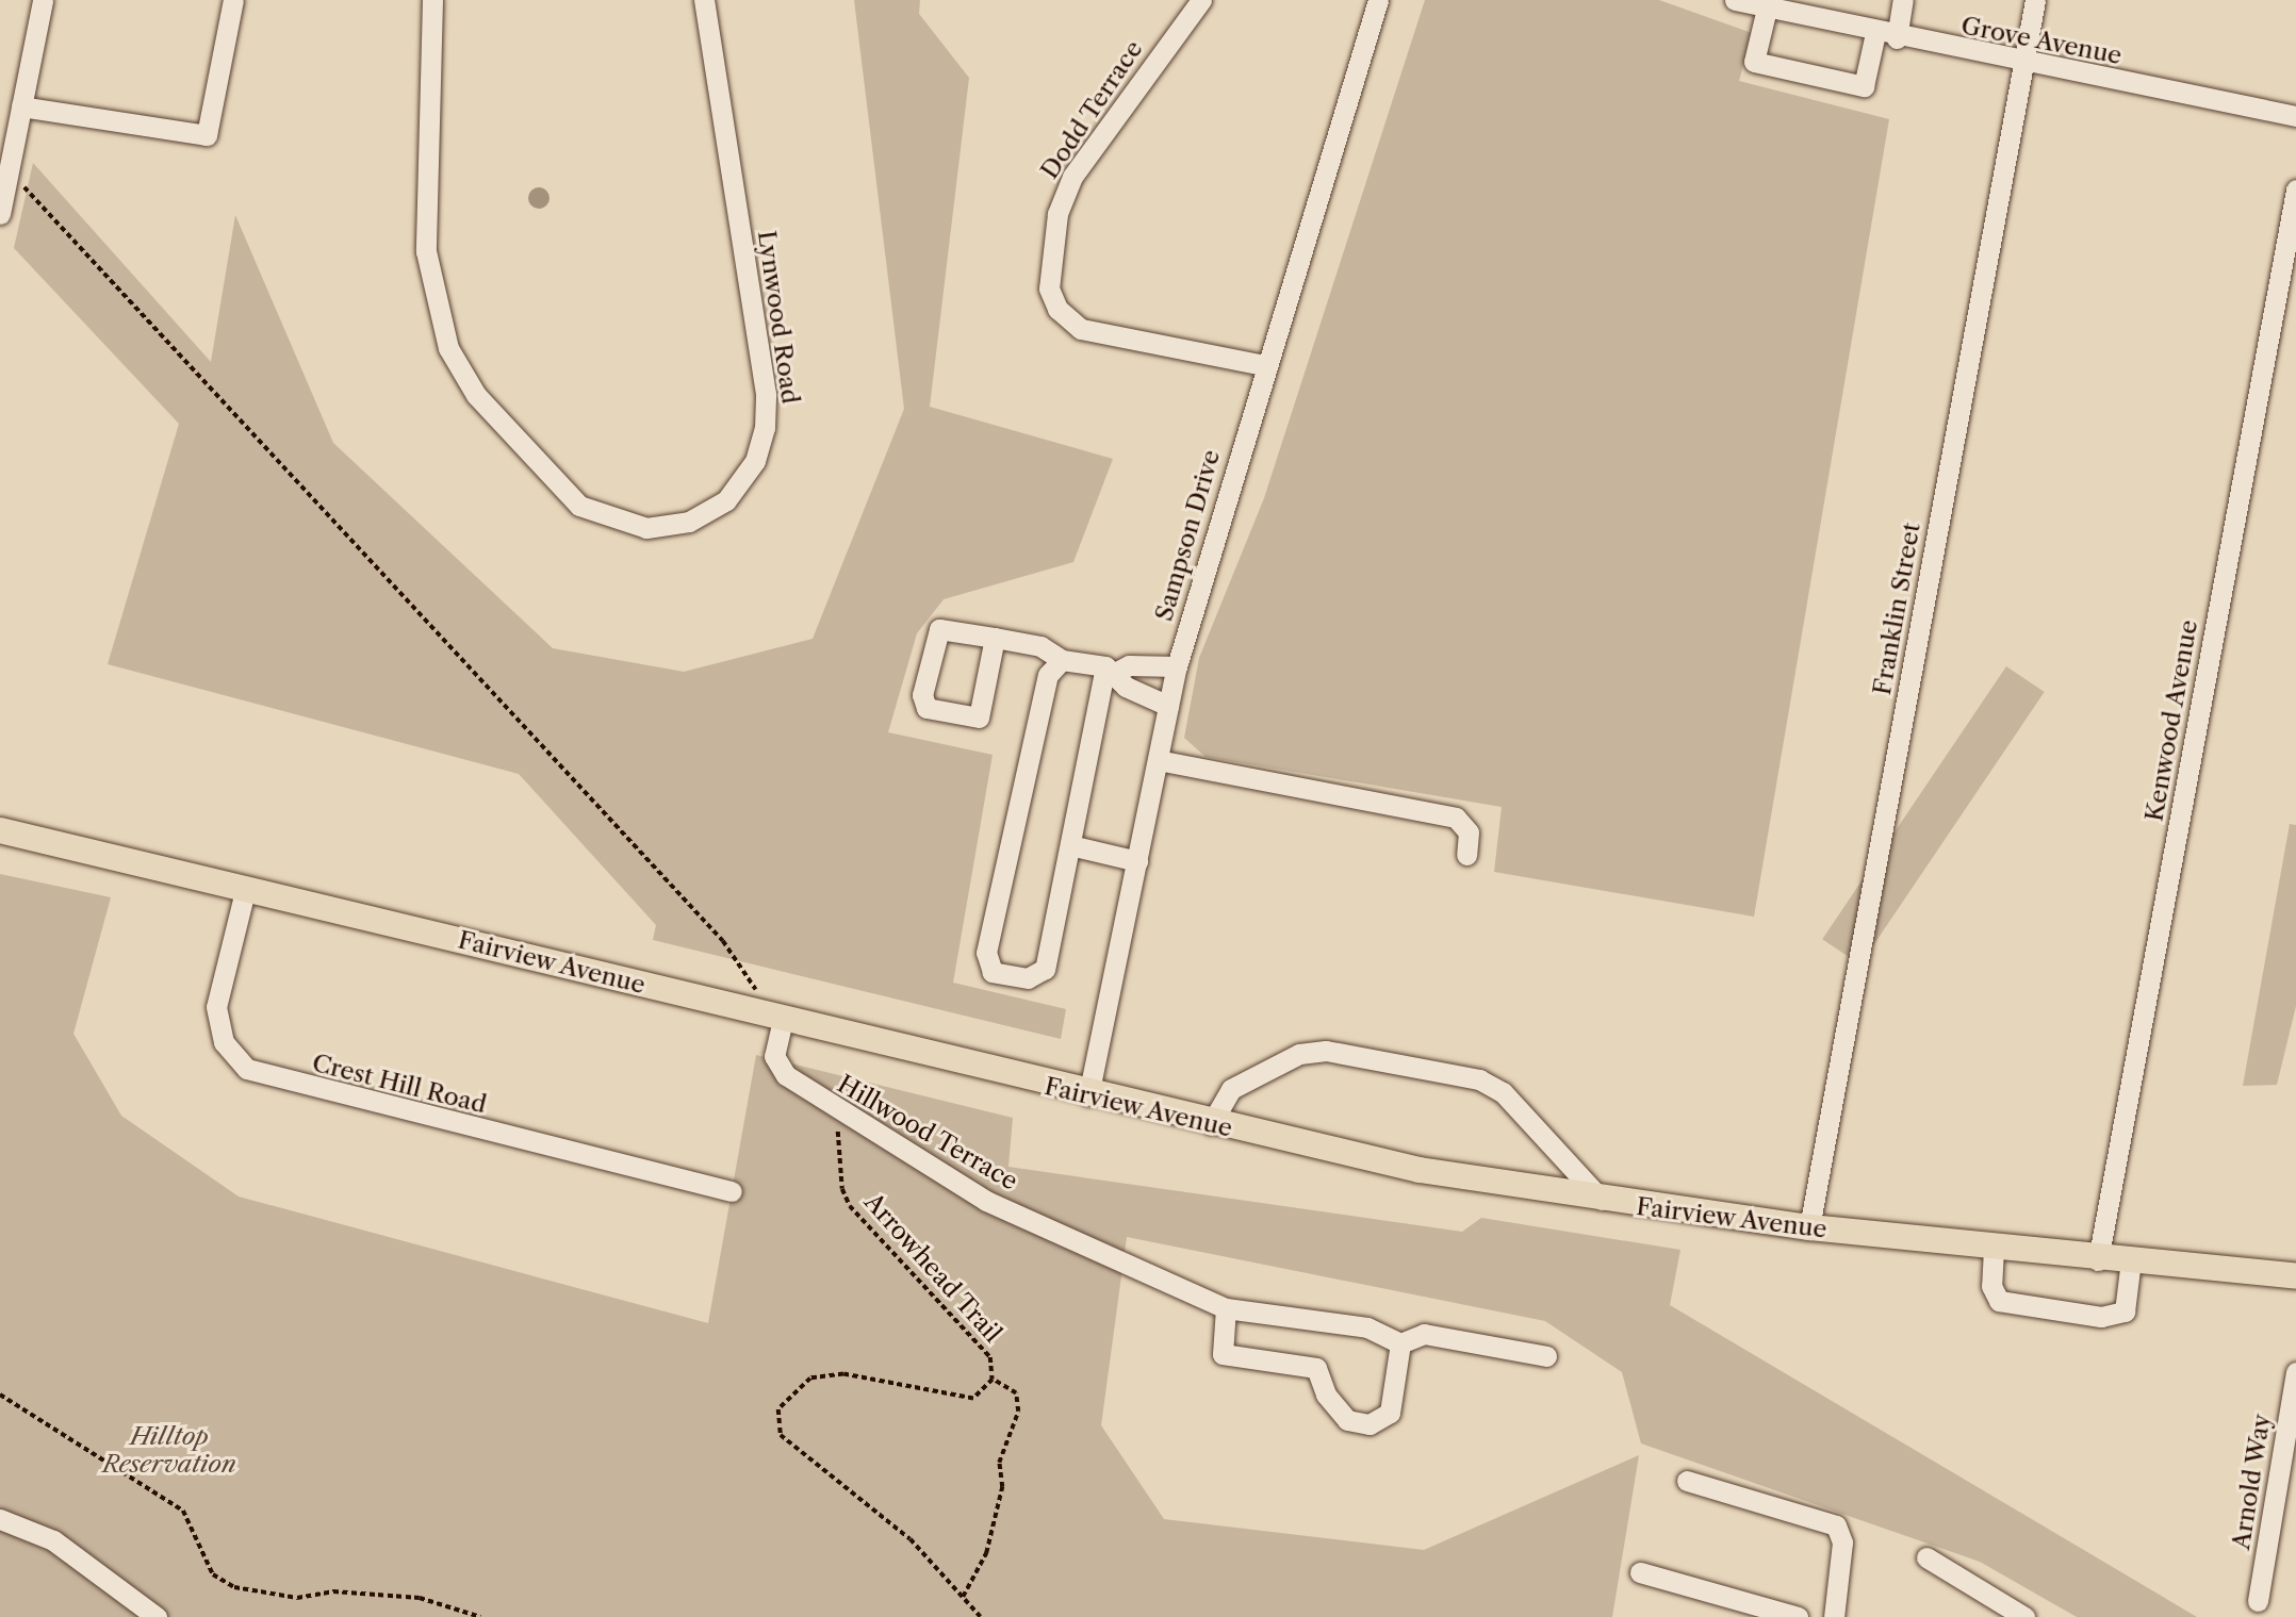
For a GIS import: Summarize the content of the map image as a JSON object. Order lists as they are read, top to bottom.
{
  "streets": {
    "main road": ["Fairview Avenue"],
    "street": [
      "Grove Avenue",
      "Dodd Terrace",
      "Lynwood Road",
      "Sampson Drive",
      "Franklin Street",
      "Kenwood Avenue",
      "Crest Hill Road",
      "Hillwood Terrace",
      "Arnold Way"
    ],
    "path": ["Arrowhead Trail"]
  },
  "crossings": [
    ["Grove Avenue", "Franklin Street"],
    ["Dodd Terrace", "Sampson Drive"],
    ["Sampson Drive", "Fairview Avenue"],
    ["Franklin Street", "Fairview Avenue"],
    ["Kenwood Avenue", "Fairview Avenue"],
    ["Fairview Avenue", "Crest Hill Road"],
    ["Fairview Avenue", "Hillwood Terrace"],
    ["Hillwood Terrace", "Arrowhead Trail"]
  ],
  "parks": ["Hilltop Reservation"]
}
